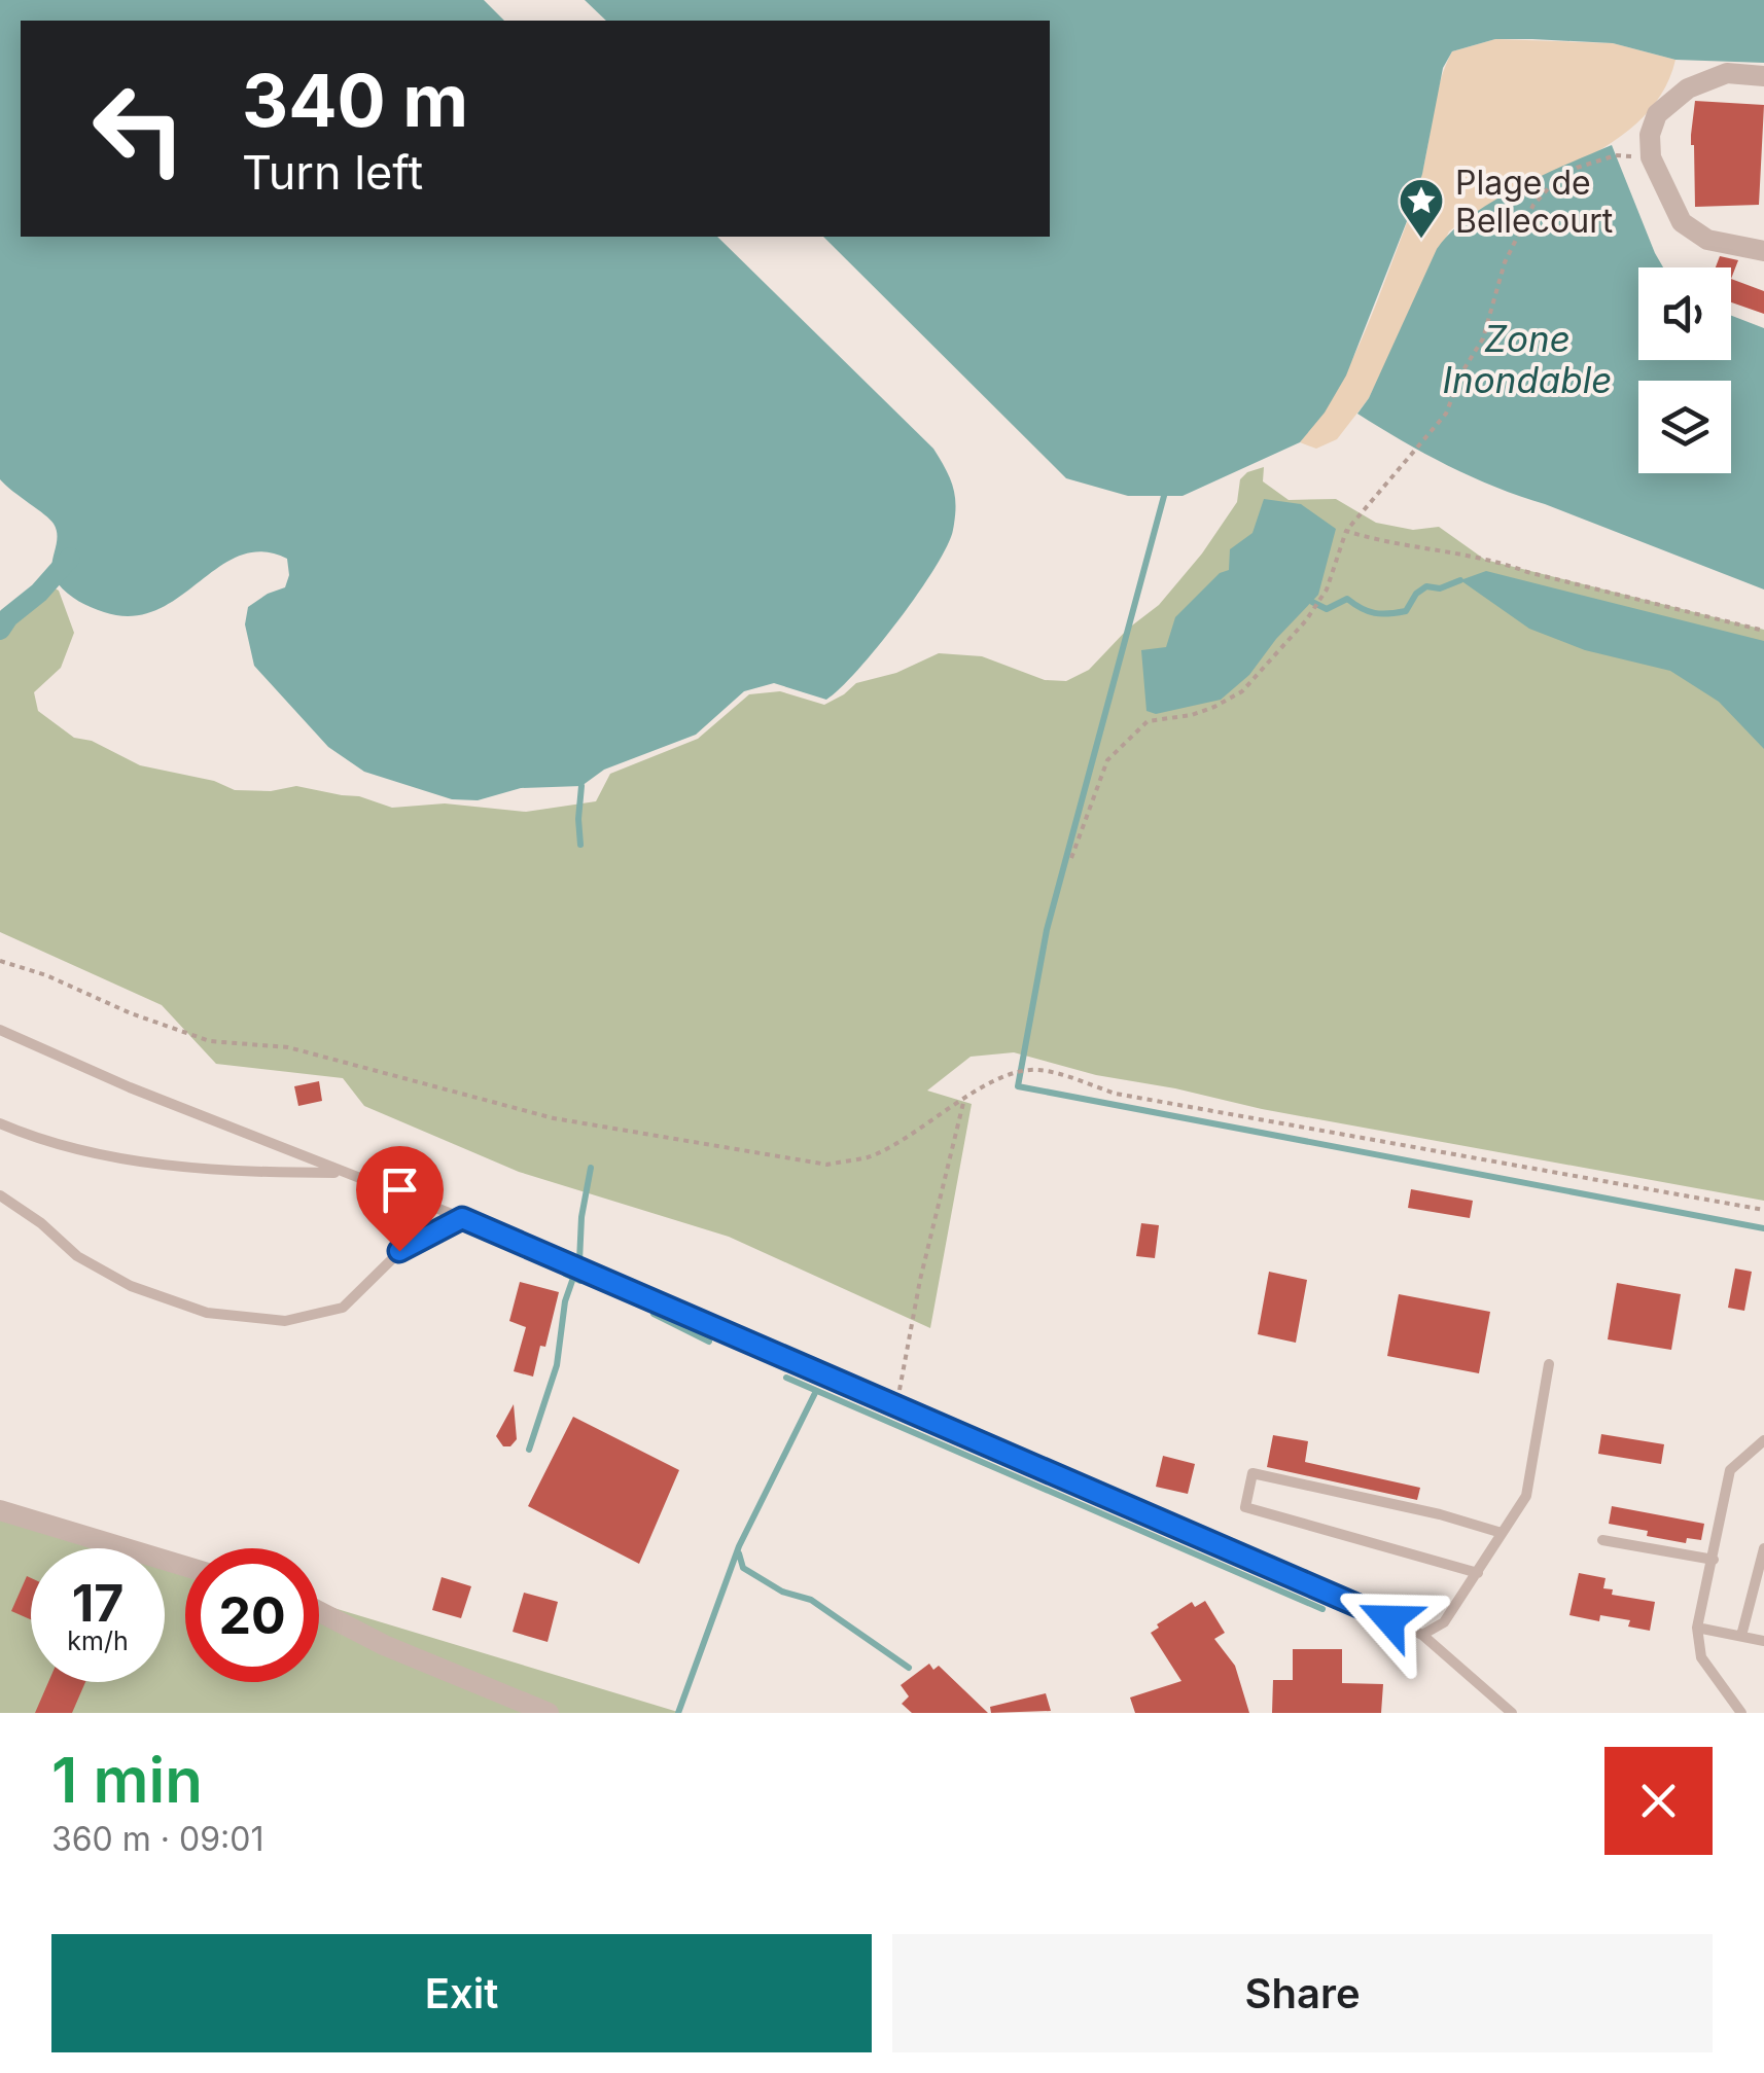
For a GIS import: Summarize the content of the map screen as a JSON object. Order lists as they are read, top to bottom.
{
  "water": ["Zone Inondable"],
  "places": {
    "place": ["Plage de Bellecourt"]
  },
  "page": {
    "turn": ["340 m", "Turn left"],
    "speed": "17 km/h",
    "limit": "20",
    "heading": ["1 min", "360 m · 09:01"],
    "buttons": ["Exit", "Share"]
  }
}
